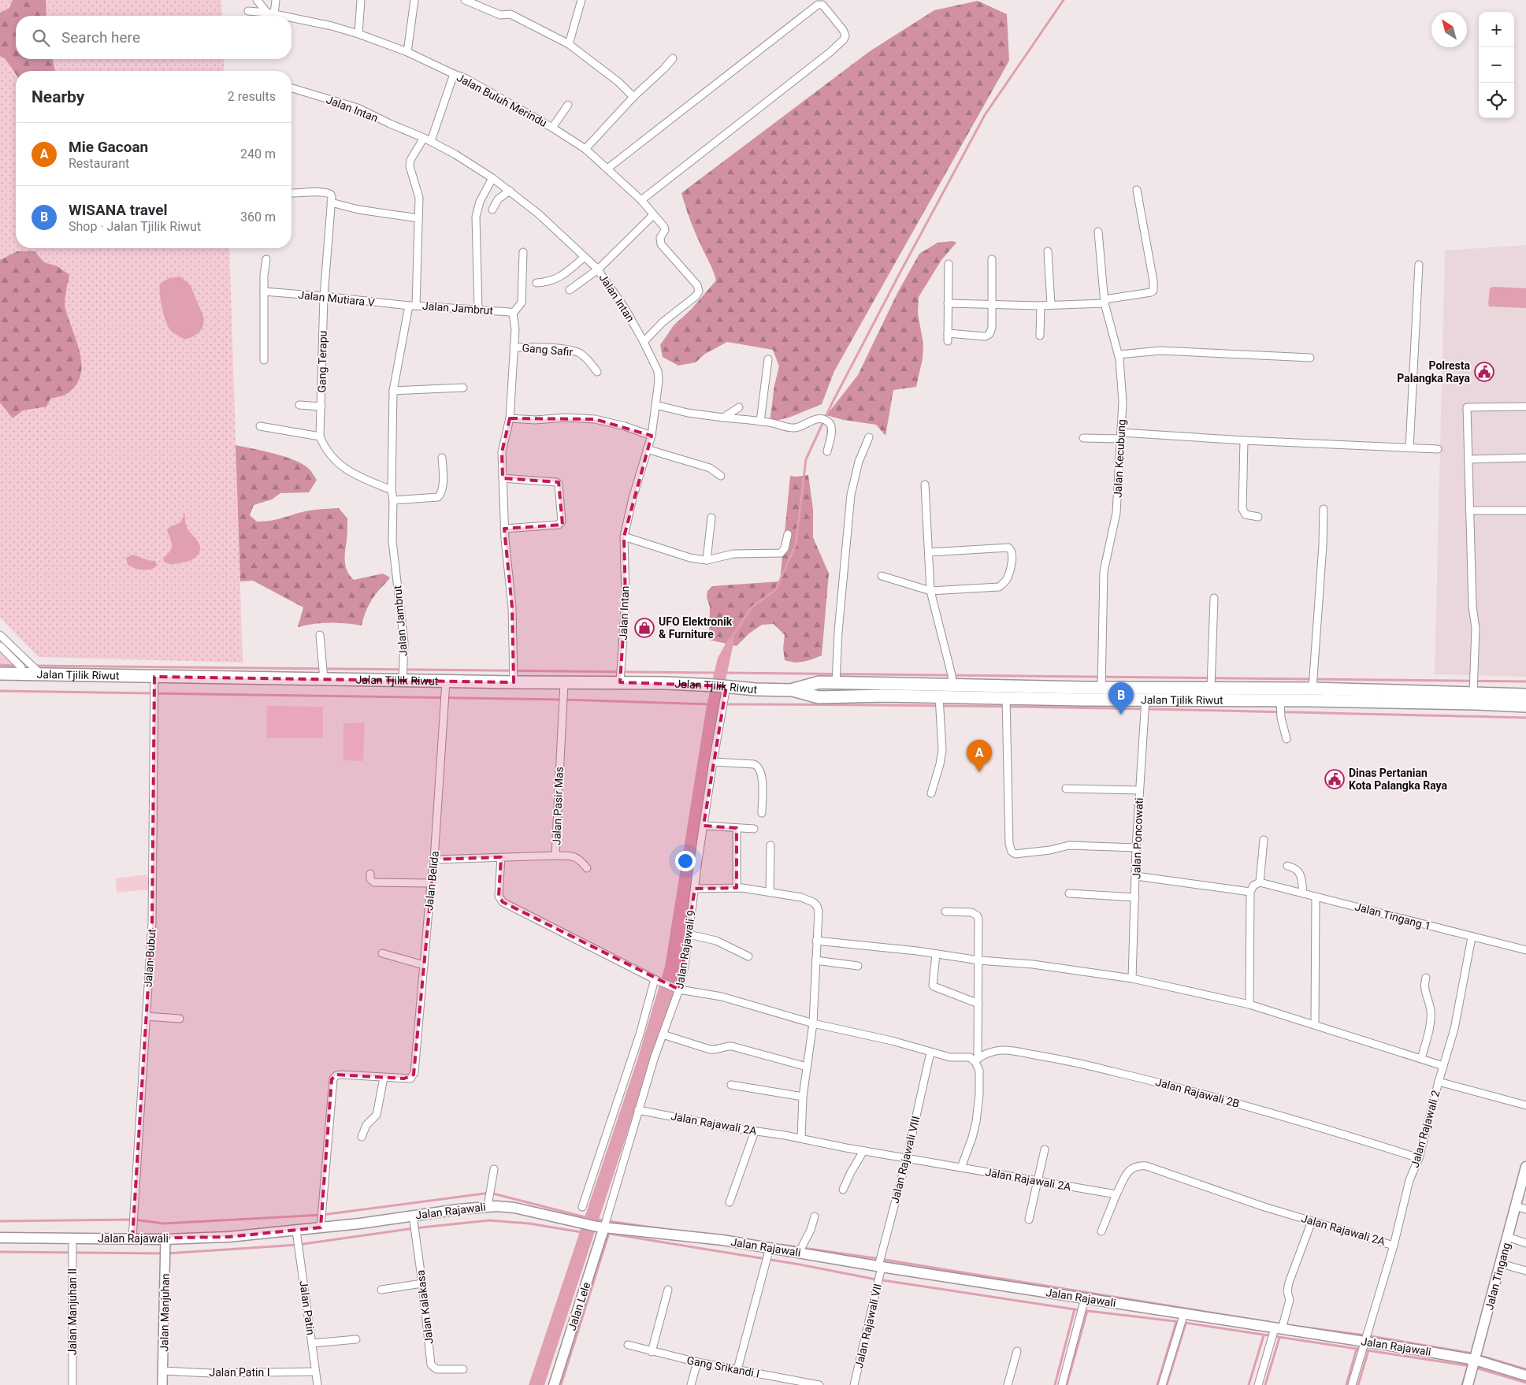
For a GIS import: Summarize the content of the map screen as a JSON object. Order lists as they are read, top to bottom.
{
  "streets": {
    "highway": ["Jalan Tjilik Riwut"],
    "main road": ["Jalan Rajawali", "Jalan Tingang", "Jalan Lele"],
    "street": [
      "Jalan Buluh Merindu",
      "Jalan Intan",
      "Jalan Mutiara V",
      "Jalan Jambrut",
      "Gang Safir",
      "Gang Terapu",
      "Jalan Kecubung",
      "Jalan Pasir Mas",
      "Jalan Poncowati",
      "Jalan Belida",
      "Jalan Tingang 1",
      "Jalan Rajawali 9",
      "Jalan Bubut",
      "Jalan Rajawali 2B",
      "Jalan Rajawali 2A",
      "Jalan Rajawali 2",
      "Jalan Rajawali VIII",
      "Jalan Kalakasa",
      "Jalan Patin",
      "Jalan Manjuhan II",
      "Jalan Manjuhan",
      "Jalan Rajawali VII",
      "Gang Srikandi I",
      "Jalan Patin I"
    ]
  },
  "crossings": [
    ["Jalan Buluh Merindu", "Jalan Intan"],
    ["Jalan Intan", "Jalan Tjilik Riwut"],
    ["Jalan Mutiara V", "Jalan Jambrut"],
    ["Jalan Mutiara V", "Gang Terapu"],
    ["Jalan Jambrut", "Jalan Tjilik Riwut"],
    ["Jalan Kecubung", "Jalan Tjilik Riwut"],
    ["Jalan Tjilik Riwut", "Jalan Pasir Mas"],
    ["Jalan Tjilik Riwut", "Jalan Poncowati"],
    ["Jalan Tjilik Riwut", "Jalan Belida"],
    ["Jalan Tjilik Riwut", "Jalan Rajawali 9"],
    ["Jalan Tjilik Riwut", "Jalan Bubut"],
    ["Jalan Pasir Mas", "Jalan Belida"],
    ["Jalan Tingang 1", "Jalan Rajawali 2"],
    ["Jalan Rajawali 9", "Jalan Rajawali 2A"],
    ["Jalan Rajawali 9", "Jalan Rajawali"],
    ["Jalan Rajawali 9", "Jalan Lele"],
    ["Jalan Bubut", "Jalan Rajawali"],
    ["Jalan Rajawali 2B", "Jalan Rajawali 2"],
    ["Jalan Rajawali 2A", "Jalan Rajawali 2"],
    ["Jalan Rajawali 2A", "Jalan Rajawali VIII"],
    ["Jalan Rajawali 2", "Jalan Rajawali"],
    ["Jalan Rajawali VIII", "Jalan Rajawali"],
    ["Jalan Rajawali VIII", "Jalan Rajawali VII"],
    ["Jalan Rajawali", "Jalan Tingang"],
    ["Jalan Rajawali", "Jalan Lele"],
    ["Jalan Rajawali", "Jalan Kalakasa"],
    ["Jalan Rajawali", "Jalan Patin"],
    ["Jalan Rajawali", "Jalan Manjuhan II"],
    ["Jalan Rajawali", "Jalan Manjuhan"],
    ["Jalan Rajawali", "Jalan Rajawali VII"],
    ["Jalan Patin", "Jalan Patin I"],
    ["Jalan Manjuhan", "Jalan Patin I"]
  ],
  "places": {
    "public building": ["Polresta Palangka Raya", "Dinas Pertanian Kota Palangka Raya"],
    "shop": ["UFO Elektronik & Furniture"]
  },
  "north": "top left",
  "page": {
    "map_buttons": ["+", "−"],
    "search": "Search here",
    "heading": ["Nearby", "2 results"],
    "list": [
      {
        "mark": "A",
        "name": "Mie Gacoan",
        "note": "Restaurant",
        "value": "240 m"
      },
      {
        "mark": "B",
        "name": "WISANA travel",
        "note": "Shop · Jalan Tjilik Riwut",
        "value": "360 m"
      }
    ],
    "pins": ["B", "A"]
  }
}
